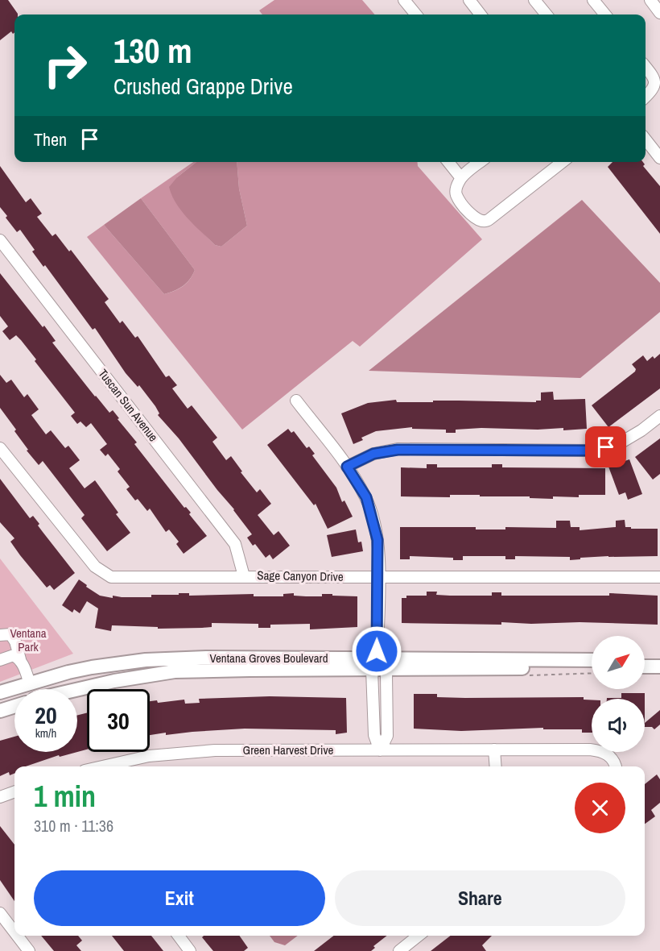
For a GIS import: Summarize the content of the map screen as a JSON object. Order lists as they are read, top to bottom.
{
  "streets": {
    "street": [
      "Tuscan Sun Avenue",
      "Sage Canyon Drive",
      "Ventana Groves Boulevard",
      "Green Harvest Drive"
    ]
  },
  "crossings": [
    ["Tuscan Sun Avenue", "Sage Canyon Drive"]
  ],
  "parks": ["Ventana Park"],
  "north": "top right",
  "page": {
    "turn": ["130 m", "Crushed Grappe Drive"],
    "then": "Then",
    "speed": "20 km/h",
    "limit": "30",
    "heading": ["1 min", "310 m · 11:36"],
    "buttons": ["Exit", "Share"]
  }
}
